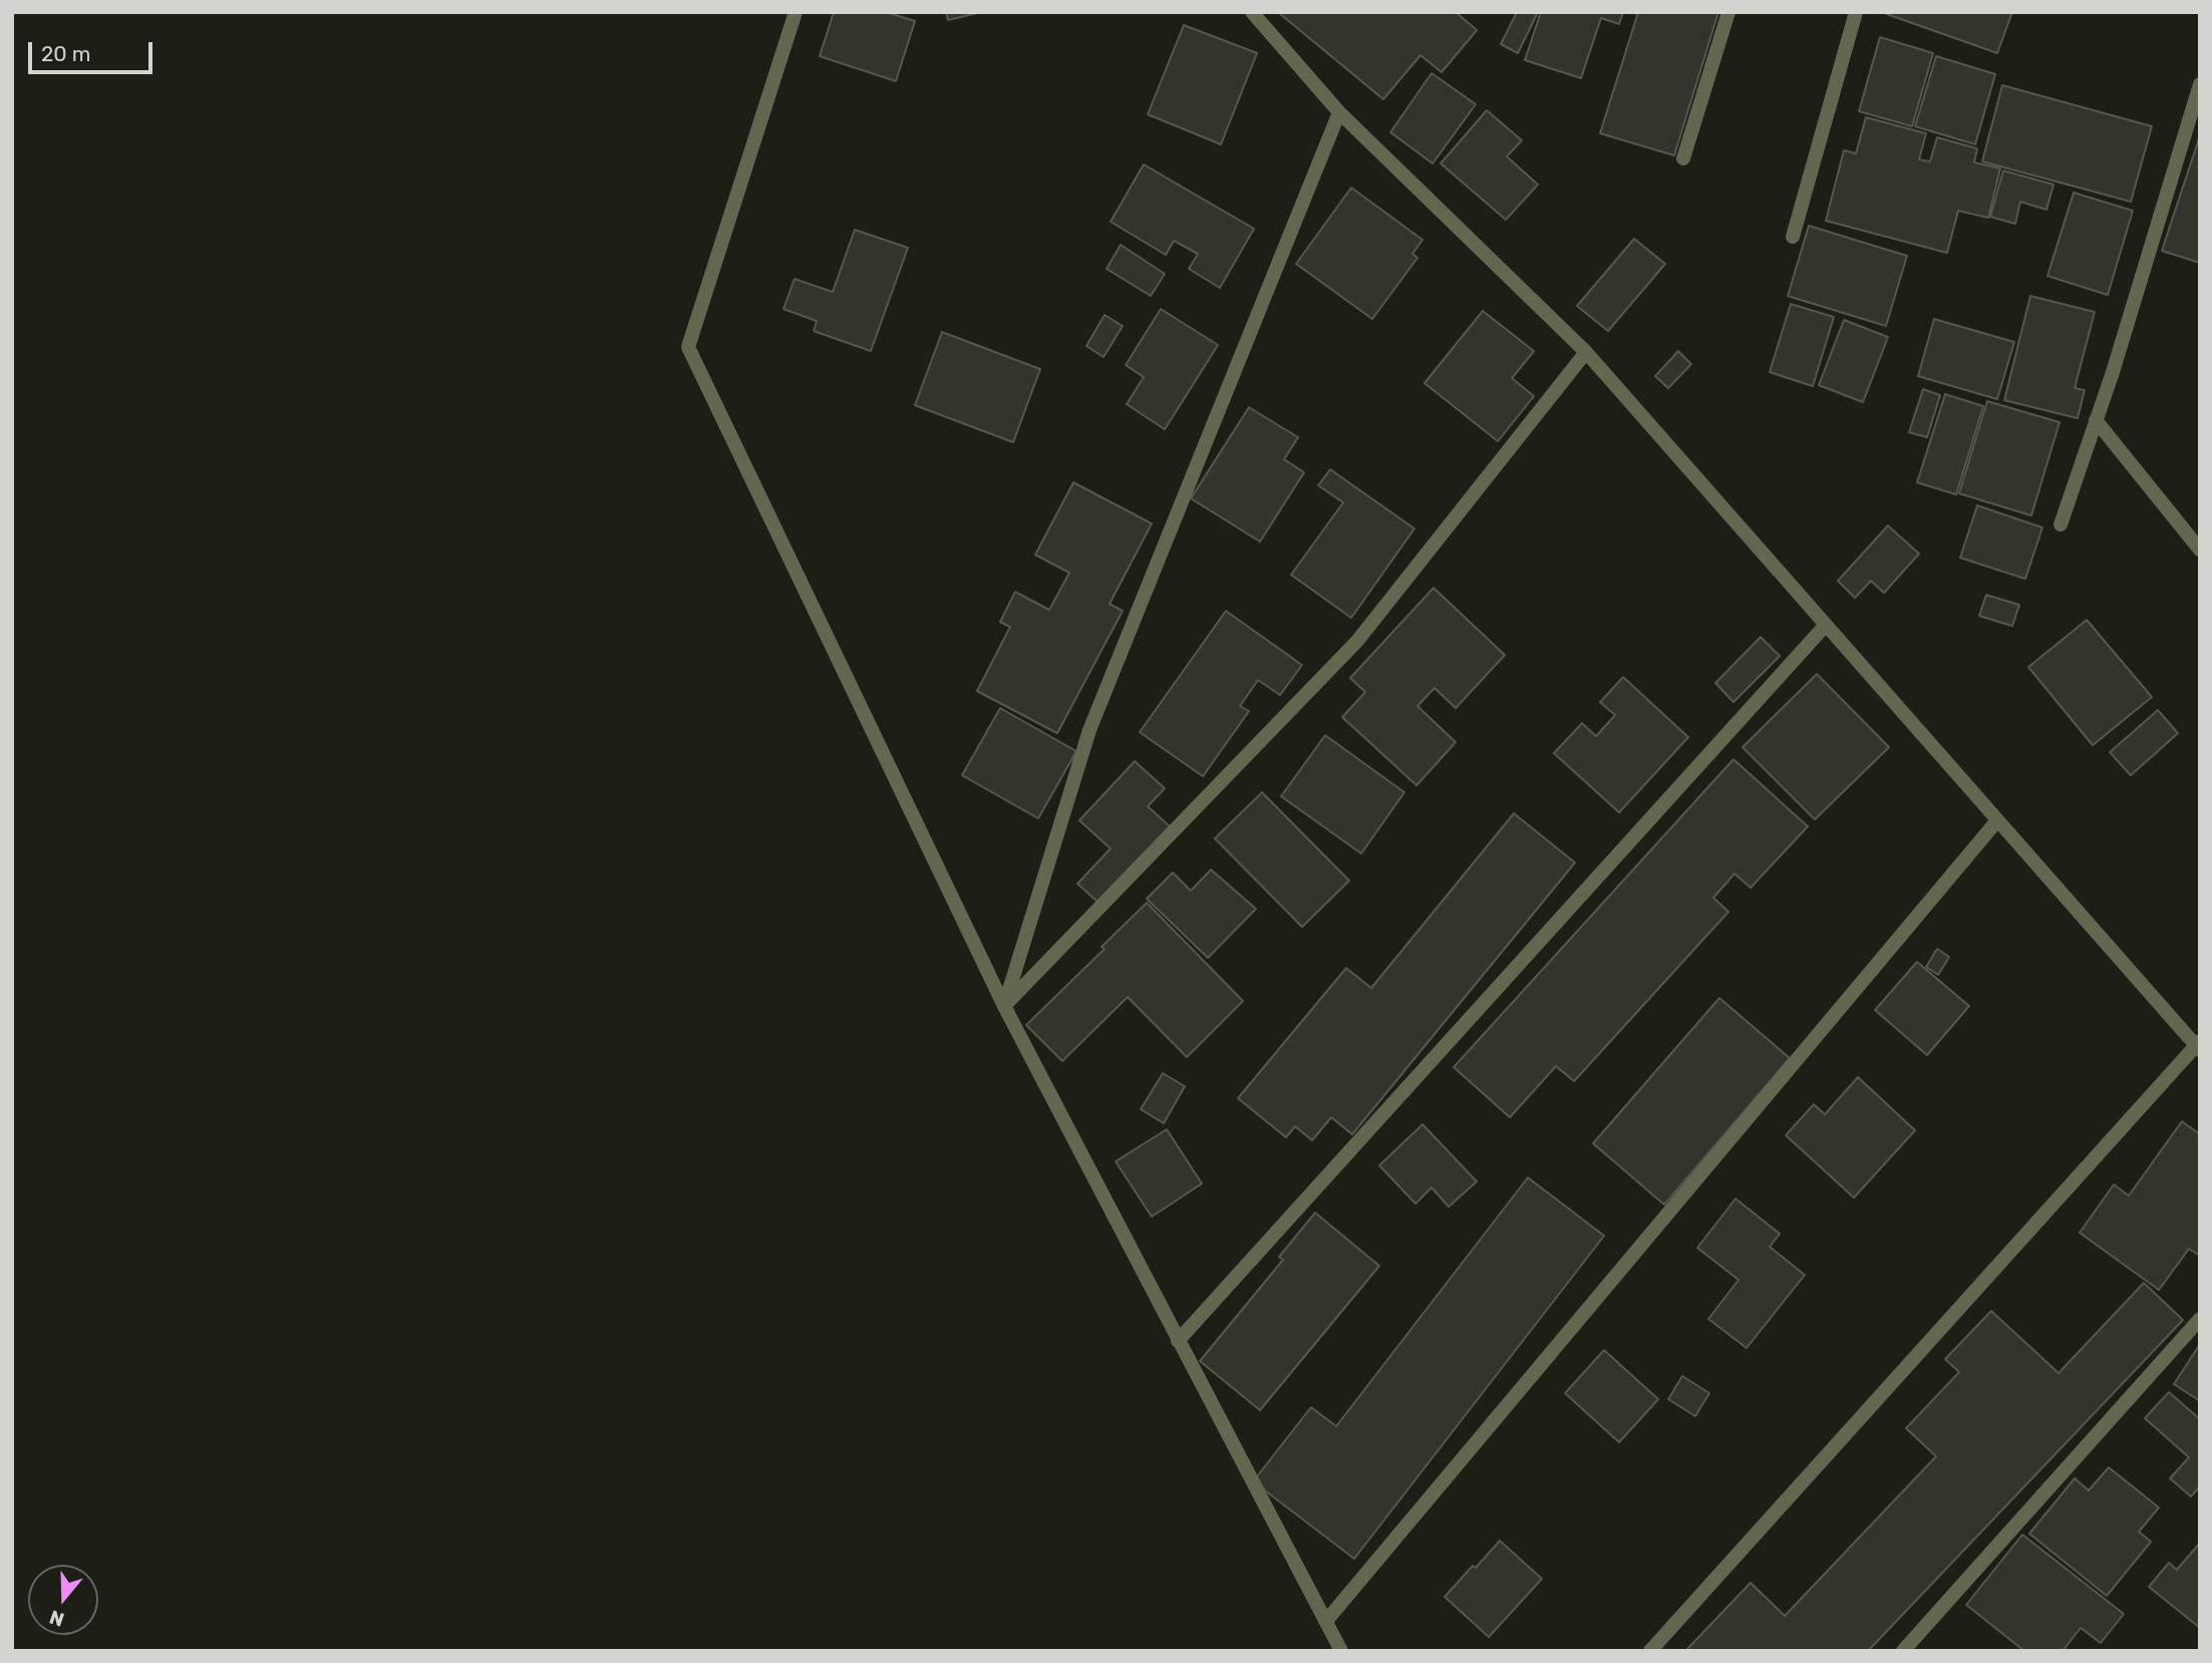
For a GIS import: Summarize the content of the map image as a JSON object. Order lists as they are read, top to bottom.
{
  "scale_bar": "20 m",
  "north": "bottom"
}
